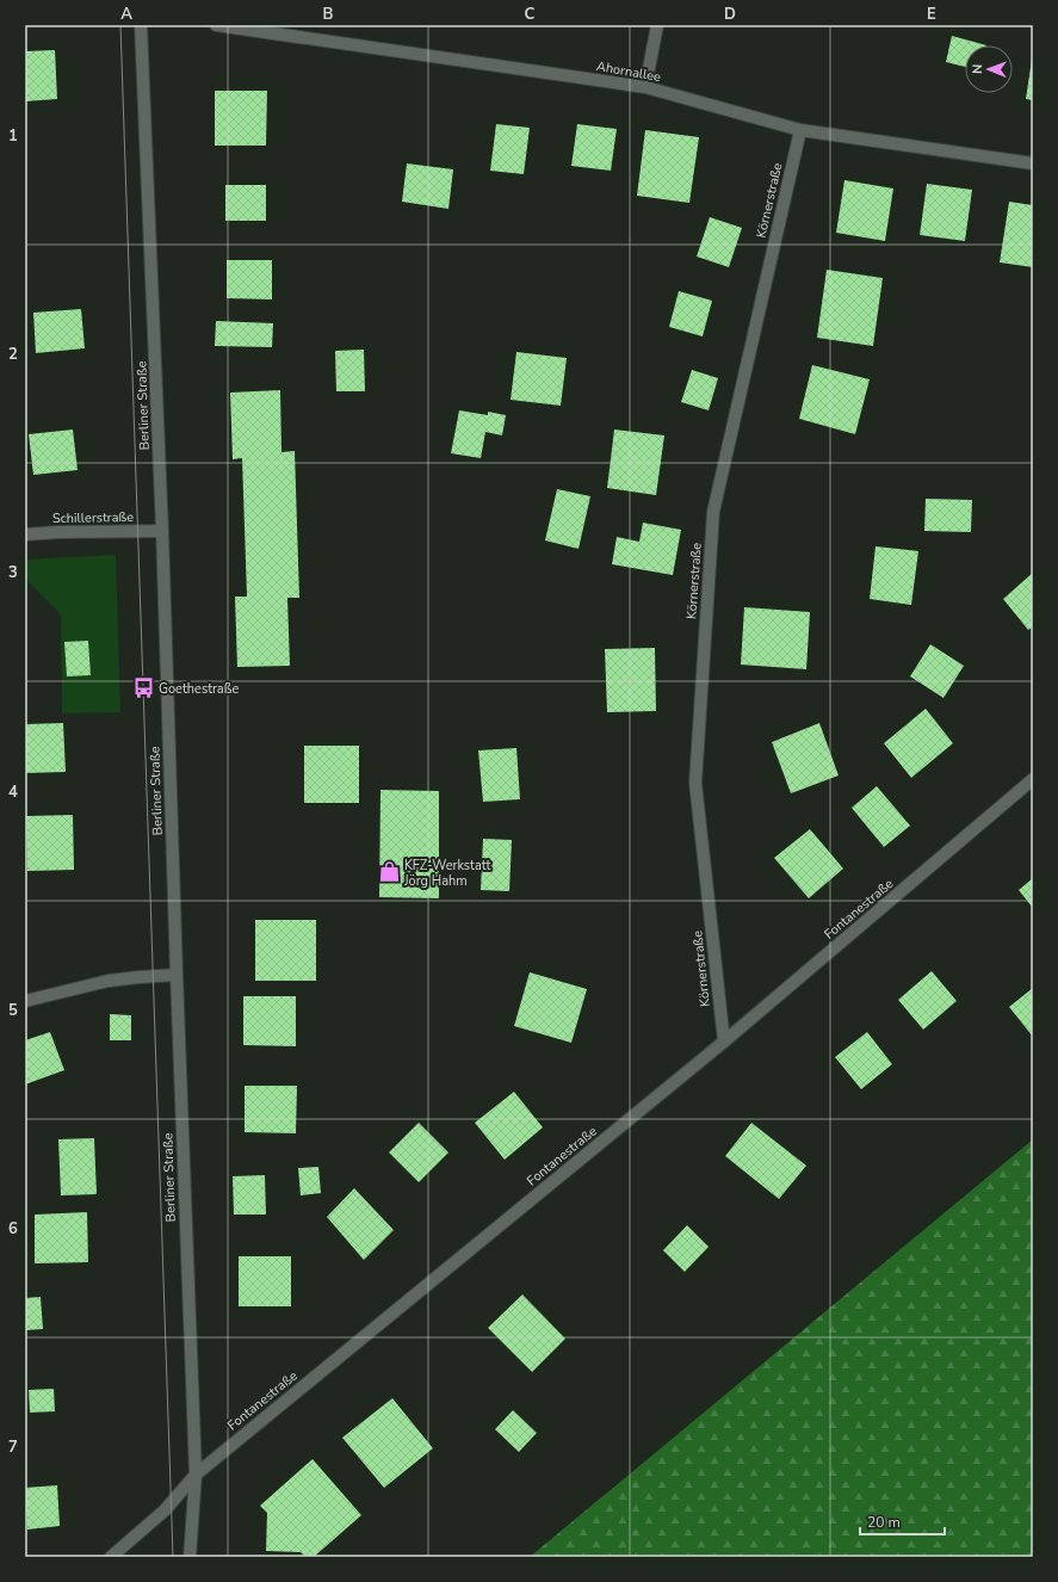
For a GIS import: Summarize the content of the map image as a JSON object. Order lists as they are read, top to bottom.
{
  "streets": {
    "street": [
      "Ahornallee",
      "Körnerstraße",
      "Berliner Straße",
      "Schillerstraße",
      "Fontanestraße"
    ]
  },
  "crossings": [
    ["Ahornallee", "Körnerstraße"],
    ["Körnerstraße", "Fontanestraße"],
    ["Berliner Straße", "Schillerstraße"],
    ["Berliner Straße", "Fontanestraße"]
  ],
  "places": {
    "bus stop": ["Goethestraße"],
    "shop": ["KFZ-Werkstatt Jörg Hahm"]
  },
  "scale_bar": "20 m",
  "north": "left",
  "grid": {
    "columns": [
      "A",
      "B",
      "C",
      "D",
      "E"
    ],
    "rows": [
      "1",
      "2",
      "3",
      "4",
      "5",
      "6",
      "7"
    ]
  }
}
